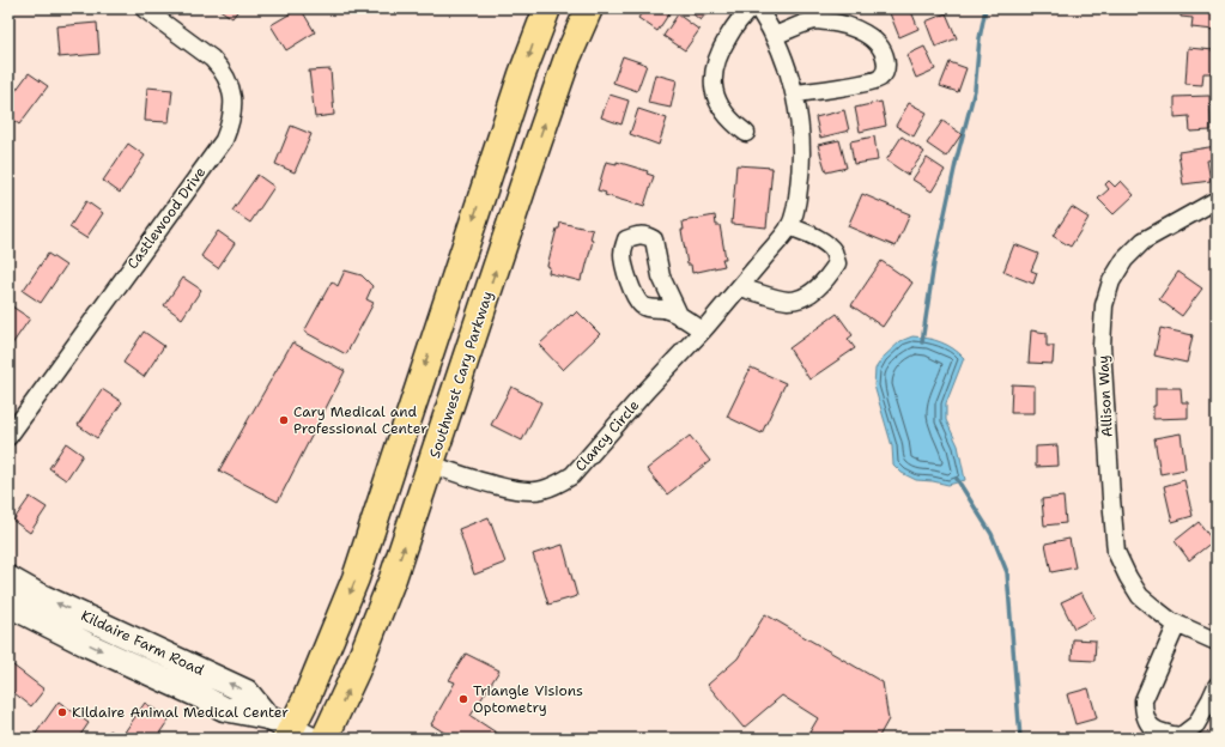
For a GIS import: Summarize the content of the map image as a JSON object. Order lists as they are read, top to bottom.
{
  "streets": {
    "main road": ["Southwest Cary Parkway", "Kildaire Farm Road"],
    "street": ["Castlewood Drive", "Allison Way", "Clancy Circle"]
  },
  "crossings": [
    ["Southwest Cary Parkway", "Clancy Circle"]
  ],
  "places": ["Cary Medical and Professional Center", "Triangle Visions Optometry", "Kildaire Animal Medical Center"]
}
